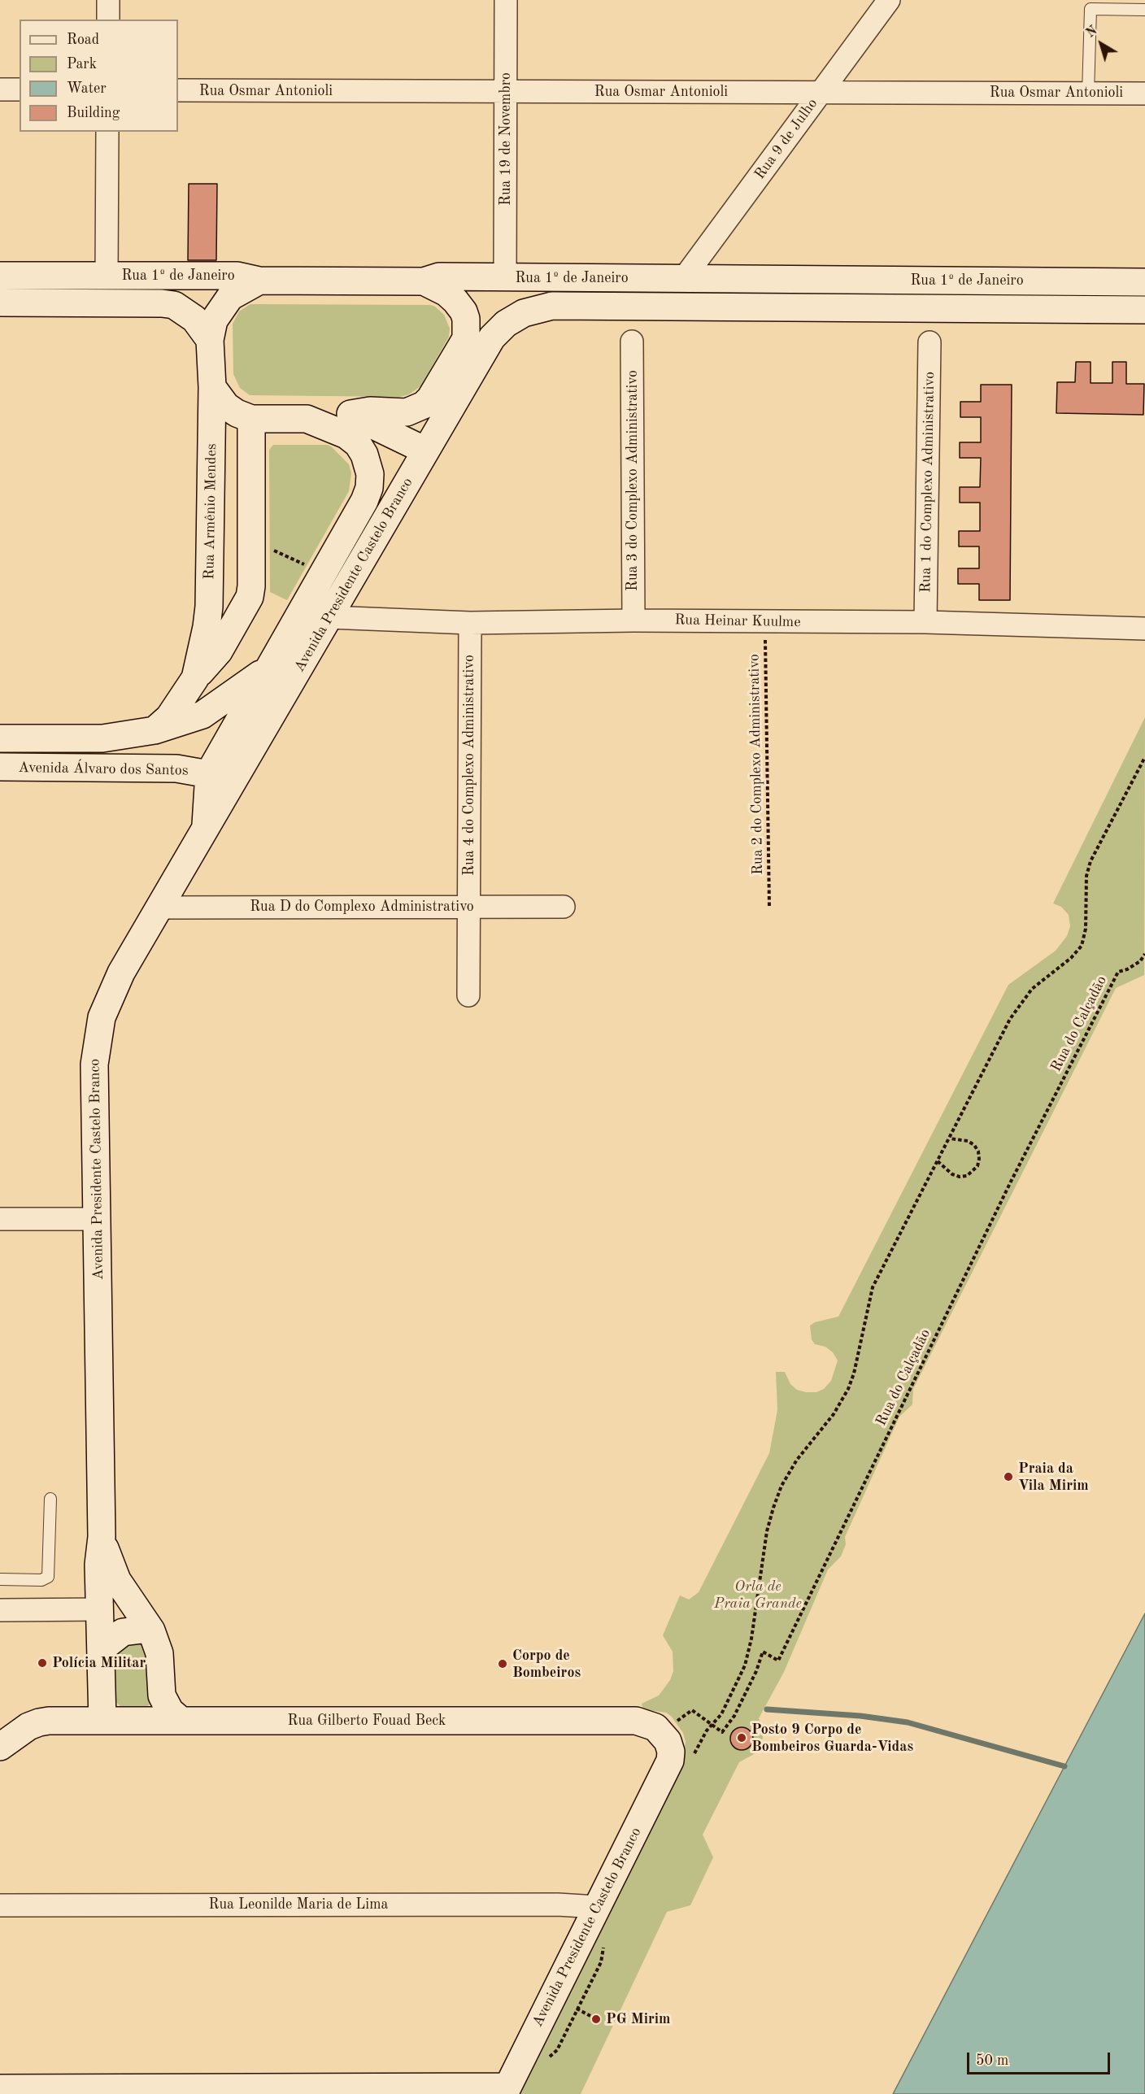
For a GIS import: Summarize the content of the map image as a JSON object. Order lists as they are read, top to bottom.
{
  "streets": {
    "street": [
      "Rua Osmar Antonioli",
      "Rua 19 de Novembro",
      "Rua 9 de Julho",
      "Rua 1º de Janeiro",
      "Rua 3 do Complexo Administrativo",
      "Rua 1 do Complexo Administrativo",
      "Rua Armênio Mendes",
      "Avenida Presidente Castelo Branco",
      "Rua Heinar Kuulme",
      "Rua 4 do Complexo Administrativo",
      "Avenida Álvaro dos Santos",
      "Rua D do Complexo Administrativo",
      "Rua Gilberto Fouad Beck",
      "Rua Leonilde Maria de Lima"
    ],
    "path": ["Rua 2 do Complexo Administrativo", "Rua do Calçadão"]
  },
  "crossings": [
    ["Rua Osmar Antonioli", "Rua 19 de Novembro"],
    ["Rua Osmar Antonioli", "Rua 9 de Julho"],
    ["Rua 19 de Novembro", "Rua 1º de Janeiro"],
    ["Rua 9 de Julho", "Rua 1º de Janeiro"],
    ["Rua 1º de Janeiro", "Rua Armênio Mendes"],
    ["Rua 1º de Janeiro", "Avenida Presidente Castelo Branco"],
    ["Rua 3 do Complexo Administrativo", "Rua Heinar Kuulme"],
    ["Rua 1 do Complexo Administrativo", "Rua Heinar Kuulme"],
    ["Rua Armênio Mendes", "Avenida Álvaro dos Santos"],
    ["Avenida Presidente Castelo Branco", "Rua Heinar Kuulme"],
    ["Avenida Presidente Castelo Branco", "Avenida Álvaro dos Santos"],
    ["Avenida Presidente Castelo Branco", "Rua D do Complexo Administrativo"],
    ["Avenida Presidente Castelo Branco", "Rua Gilberto Fouad Beck"],
    ["Avenida Presidente Castelo Branco", "Rua Leonilde Maria de Lima"],
    ["Rua Heinar Kuulme", "Rua 2 do Complexo Administrativo"],
    ["Rua Heinar Kuulme", "Rua 4 do Complexo Administrativo"],
    ["Rua 4 do Complexo Administrativo", "Rua D do Complexo Administrativo"]
  ],
  "parks": ["Orla de Praia Grande"],
  "places": [
    "Praia da Vila Mirim",
    "Polícia Militar",
    "Corpo de Bombeiros",
    "Posto 9 Corpo de Bombeiros Guarda-Vidas",
    "PG Mirim"
  ],
  "legend": [
    "Road",
    "Park",
    "Water",
    "Building"
  ],
  "scale_bar": "50 m",
  "north": "top left"
}
